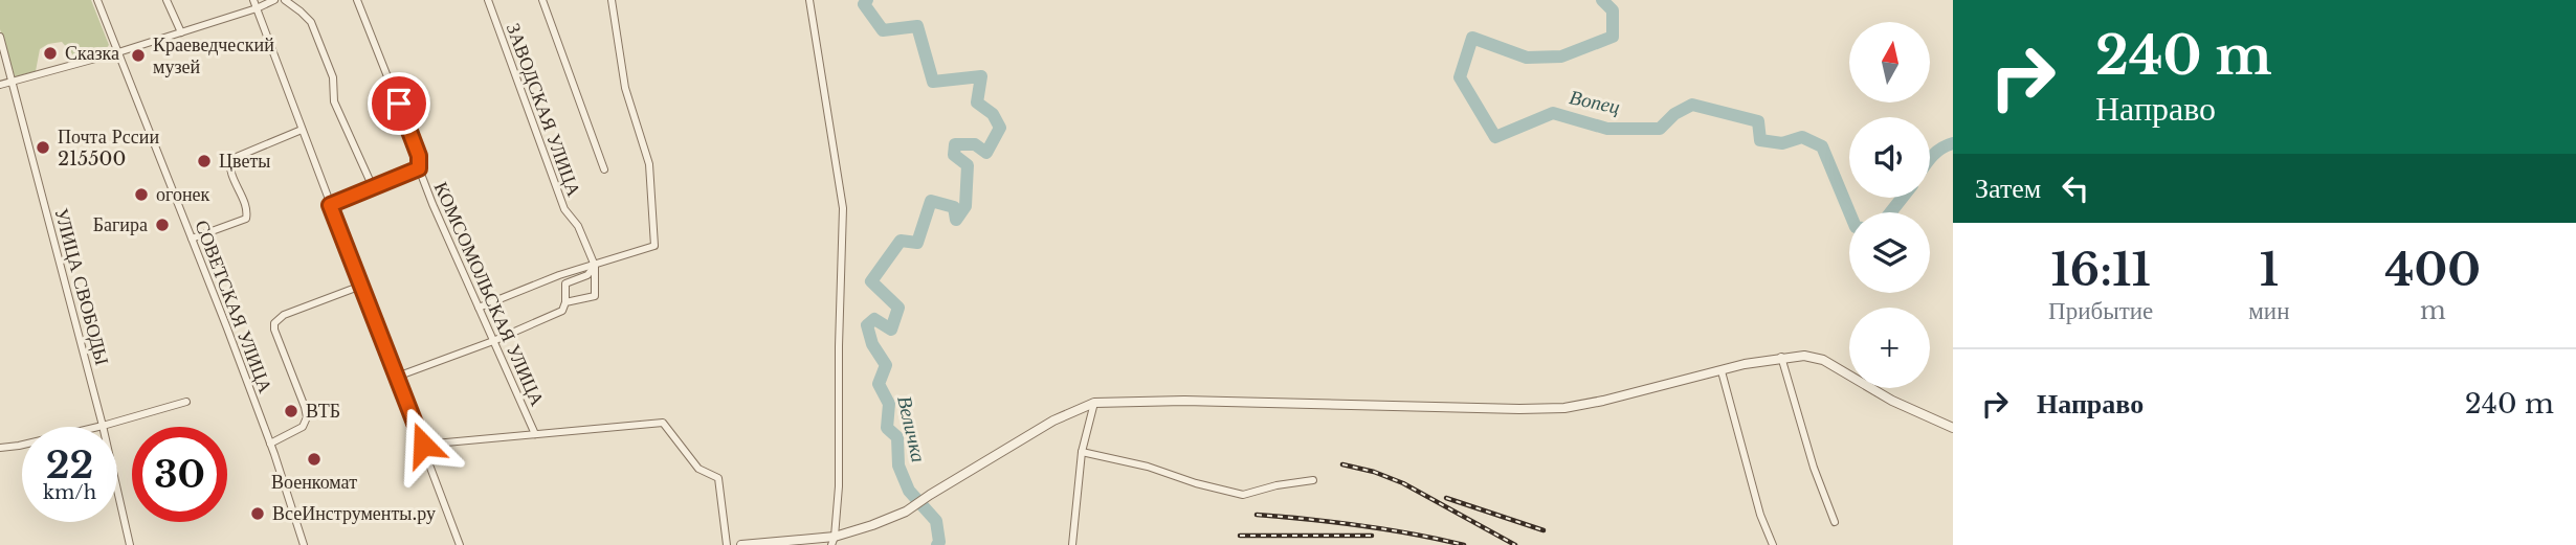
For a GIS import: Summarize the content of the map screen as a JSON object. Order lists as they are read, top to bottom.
{
  "streets": {
    "street": [
      "ЗАВОДСКАЯ УЛИЦА",
      "УЛИЦА СВОБОДЫ",
      "КОМСОМОЛЬСКАЯ УЛИЦА",
      "СОВЕТСКАЯ УЛИЦА"
    ]
  },
  "water": ["Вопец", "Величка"],
  "places": [
    "Сказка",
    "Краеведческий музей",
    "Почта Рссии 215500",
    "Цветы",
    "огонек",
    "Багира",
    "ВТБ",
    "Военкомат",
    "ВсеИнструменты.ру"
  ],
  "north": "top",
  "page": {
    "turn": ["240 m", "Направо"],
    "map_buttons": "+",
    "then": "Затем",
    "eta": [
      "16:11",
      "Прибытие",
      "1",
      "мин",
      "400",
      "m"
    ],
    "list": [
      {
        "name": "Направо",
        "value": "240 m"
      }
    ],
    "speed": "22 km/h",
    "limit": "30"
  }
}
